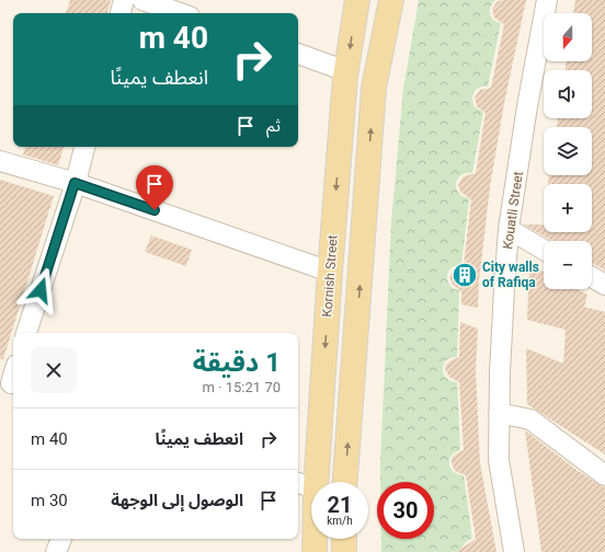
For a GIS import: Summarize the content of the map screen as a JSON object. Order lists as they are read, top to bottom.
{
  "streets": {
    "main road": ["Kornish Street"],
    "street": ["Kouatli Street"]
  },
  "places": {
    "building": ["City walls of Rafiqa"]
  },
  "north": "bottom",
  "page": {
    "map_buttons": ["+", "−"],
    "turn": ["40 m", "انعطف يمينًا"],
    "then": "ثم",
    "heading": ["1 دقيقة", "70 m · 15:21"],
    "list": [
      {
        "name": "انعطف يمينًا",
        "value": "40 m"
      },
      {
        "name": "الوصول إلى الوجهة",
        "value": "30 m"
      }
    ],
    "speed": "21 km/h",
    "limit": "30"
  }
}
